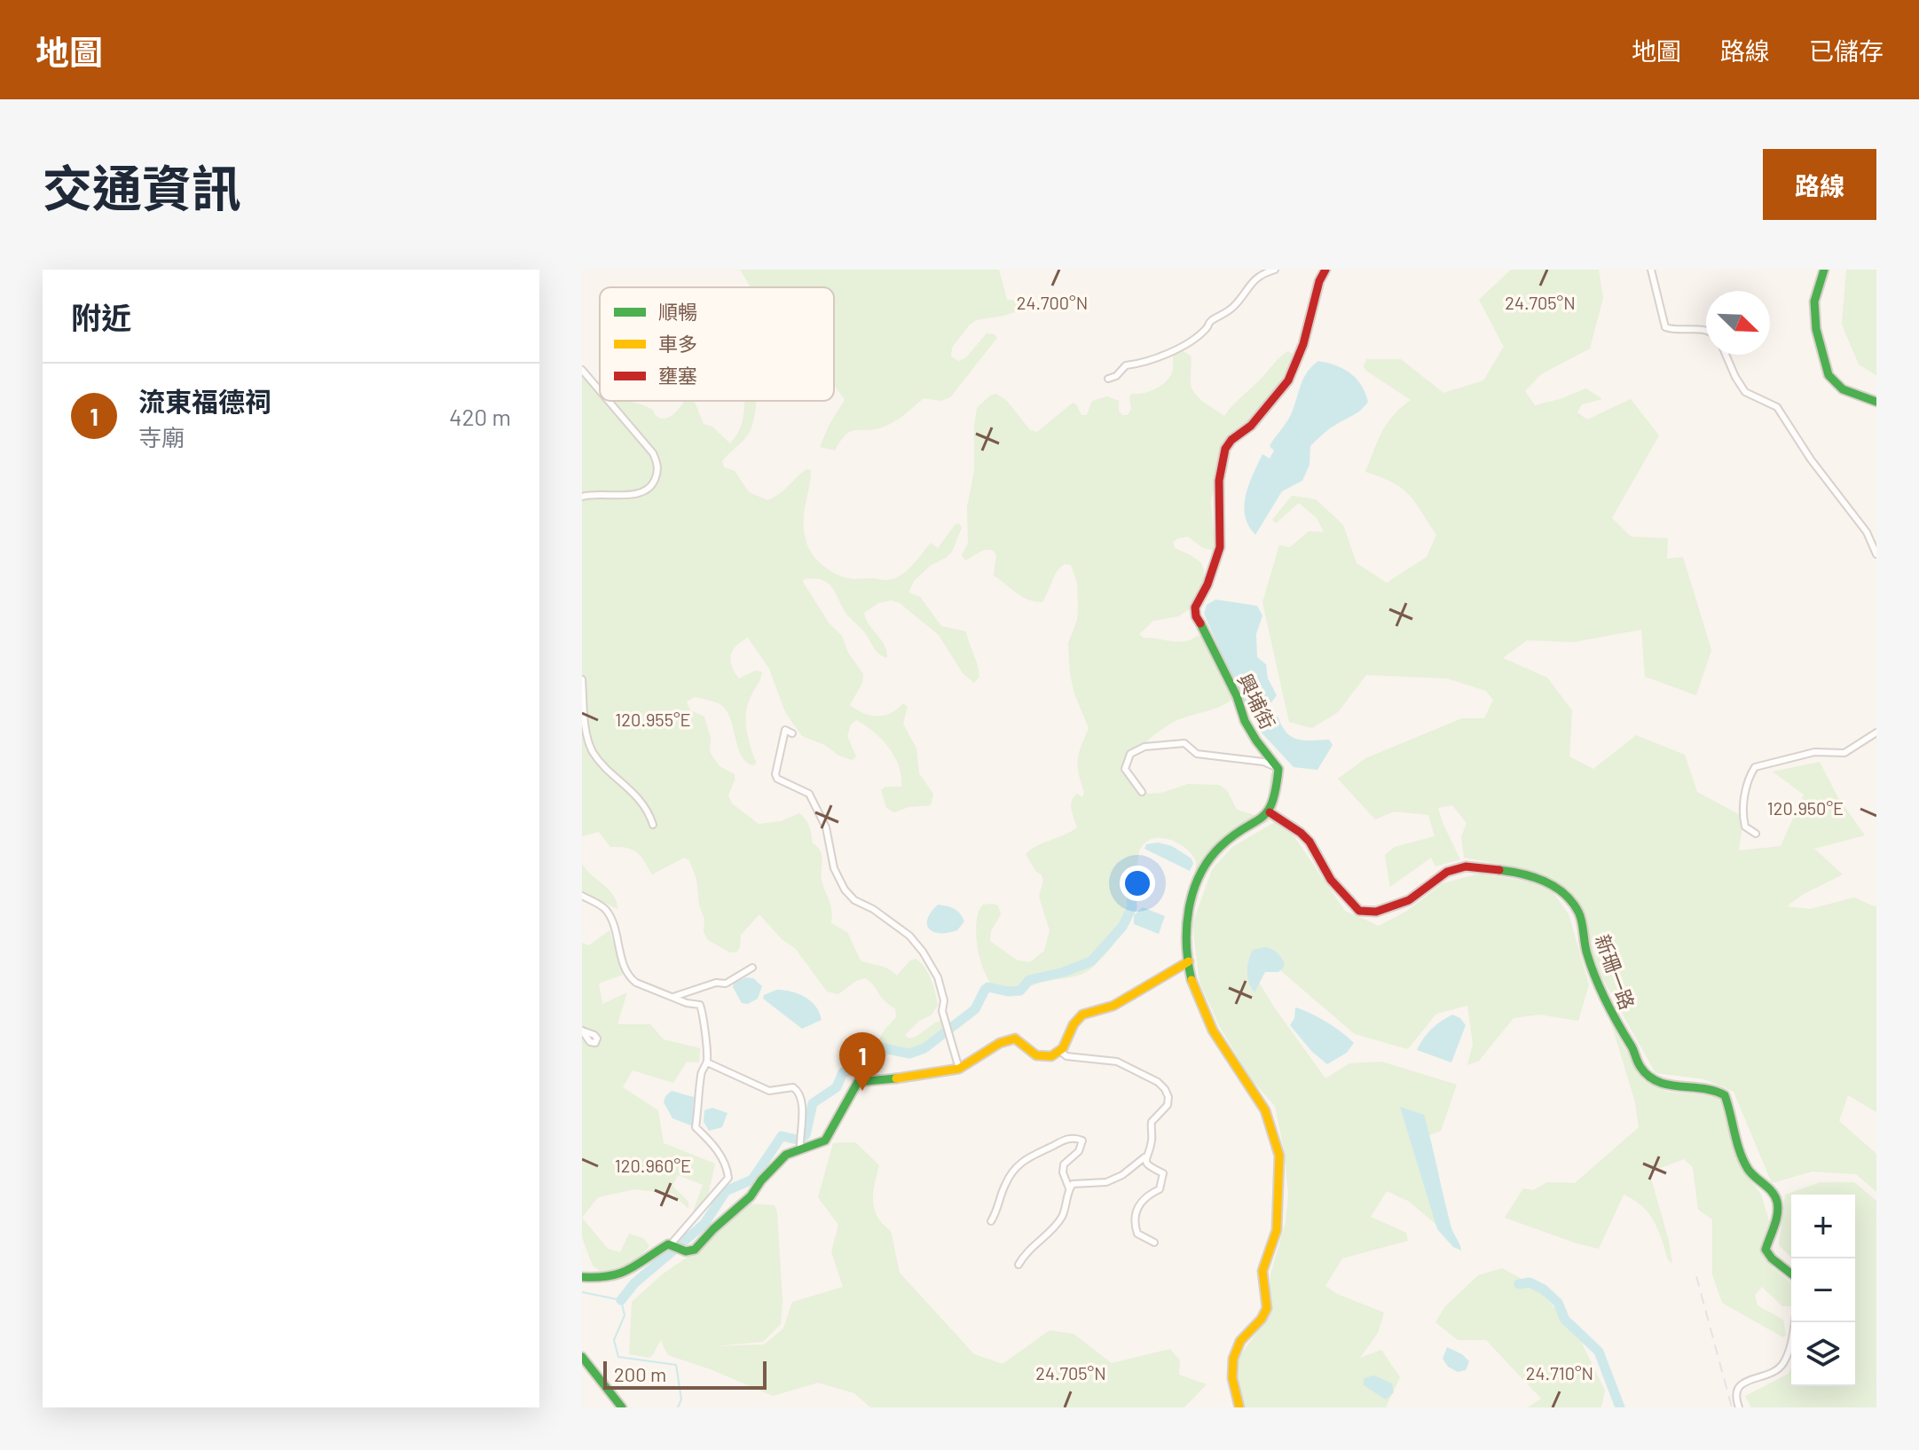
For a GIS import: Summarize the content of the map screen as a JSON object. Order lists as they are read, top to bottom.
{
  "streets": {
    "street": ["興埔街", "新珊一路"]
  },
  "legend": ["順暢", "車多", "壅塞"],
  "scale_bar": "200 m",
  "north": "bottom right",
  "page": {
    "header": "地圖",
    "nav": ["地圖", "路線", "已儲存"],
    "title": "交通資訊",
    "buttons": "路線",
    "heading": "附近",
    "list": [
      {
        "mark": "1",
        "name": "流東福德祠",
        "note": "寺廟",
        "value": "420 m"
      }
    ],
    "pins": "1",
    "map_buttons": ["+", "−"],
    "scale": "200 m"
  },
  "coordinates": [
    "24.700°N",
    "24.705°N",
    "120.955°E",
    "120.950°E",
    "120.960°E",
    "24.710°N"
  ]
}
